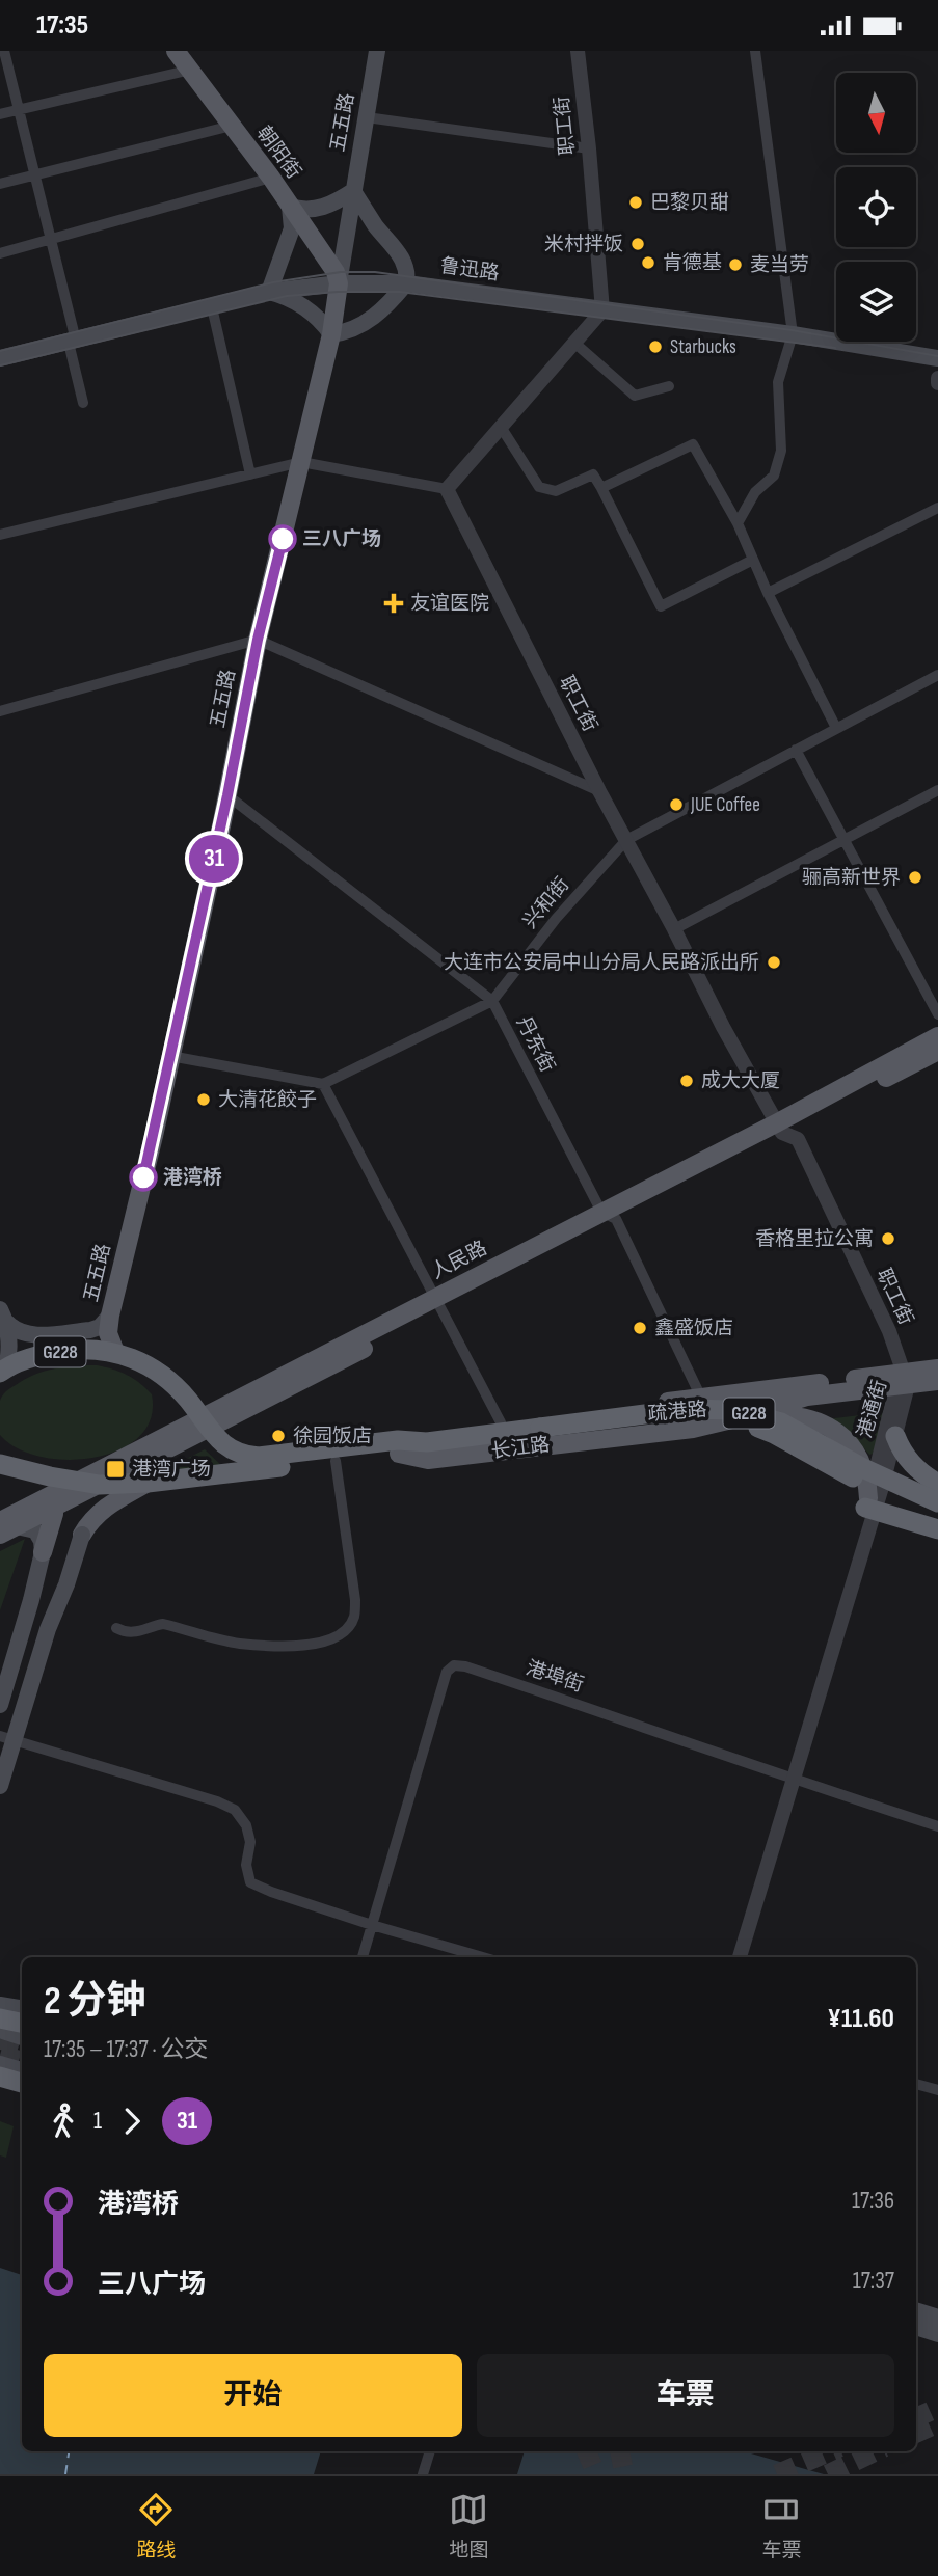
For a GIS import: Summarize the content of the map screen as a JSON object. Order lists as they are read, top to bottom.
{
  "streets": {
    "highway": ["G228", "疏港路", "长江路"],
    "main road": [
      "五五路",
      "朝阳街",
      "鲁迅路",
      "人民路"
    ],
    "street": [
      "职工街",
      "兴和街",
      "丹东街",
      "港通街",
      "港埠街"
    ]
  },
  "crossings": [
    ["五五路", "朝阳街"],
    ["五五路", "鲁迅路"],
    ["五五路", "丹东街"],
    ["五五路", "G228"],
    ["职工街", "鲁迅路"],
    ["职工街", "兴和街"],
    ["职工街", "人民路"],
    ["职工街", "港通街"],
    ["职工街", "长江路"],
    ["朝阳街", "鲁迅路"],
    ["兴和街", "丹东街"],
    ["丹东街", "人民路"],
    ["人民路", "G228"],
    ["人民路", "长江路"],
    ["G228", "长江路"],
    ["港通街", "长江路"],
    ["港通街", "港埠街"],
    ["疏港路", "长江路"]
  ],
  "places": {
    "other": [
      "巴黎贝甜",
      "米村拌饭",
      "肯德基",
      "麦当劳",
      "Starbucks",
      "三八广场",
      "JUE Coffee",
      "骊高新世界",
      "大连市公安局中山分局人民路派出所",
      "成大大厦",
      "大清花餃子",
      "港湾桥",
      "香格里拉公寓",
      "鑫盛饭店",
      "徐园饭店"
    ],
    "health": ["友谊医院"],
    "transit": ["港湾广场"]
  },
  "lines": ["bus line 31"],
  "north": "bottom",
  "page": {
    "status": "17:35",
    "on_map": "31",
    "heading": ["2 分钟", "17:35 – 17:37 · 公交", "¥11.60"],
    "legs": ["1", "31"],
    "list": [
      {
        "name": "港湾桥",
        "value": "17:36"
      },
      {
        "name": "三八广场",
        "value": "17:37"
      }
    ],
    "buttons": ["开始", "车票"],
    "tabs": ["路线", "地图", "车票"]
  }
}
